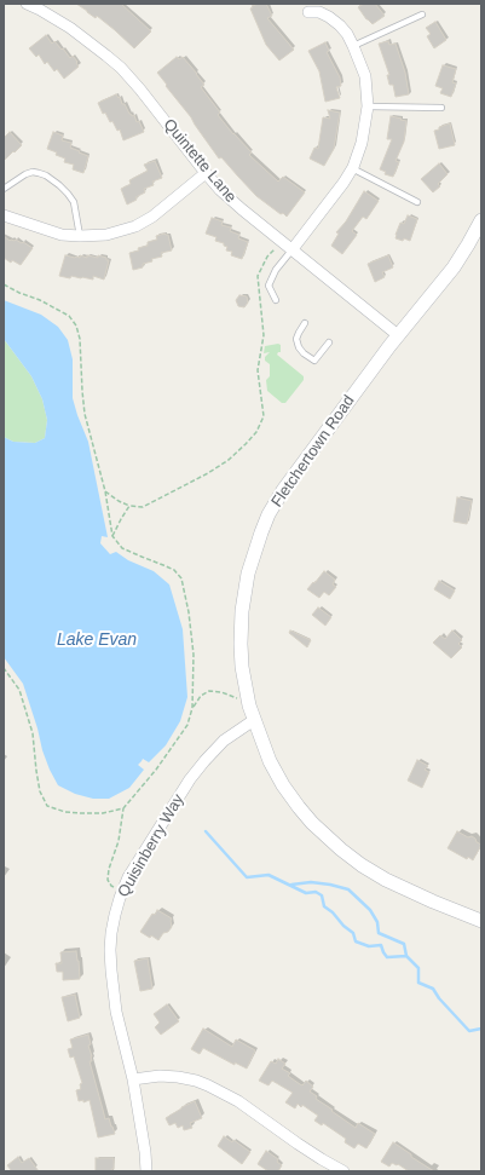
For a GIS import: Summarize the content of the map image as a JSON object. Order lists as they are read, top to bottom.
{
  "streets": {
    "street": ["Quintette Lane", "Fletchertown Road", "Quisinberry Way"]
  },
  "crossings": [
    ["Quintette Lane", "Fletchertown Road"],
    ["Fletchertown Road", "Quisinberry Way"]
  ],
  "water": ["Lake Evan"]
}
